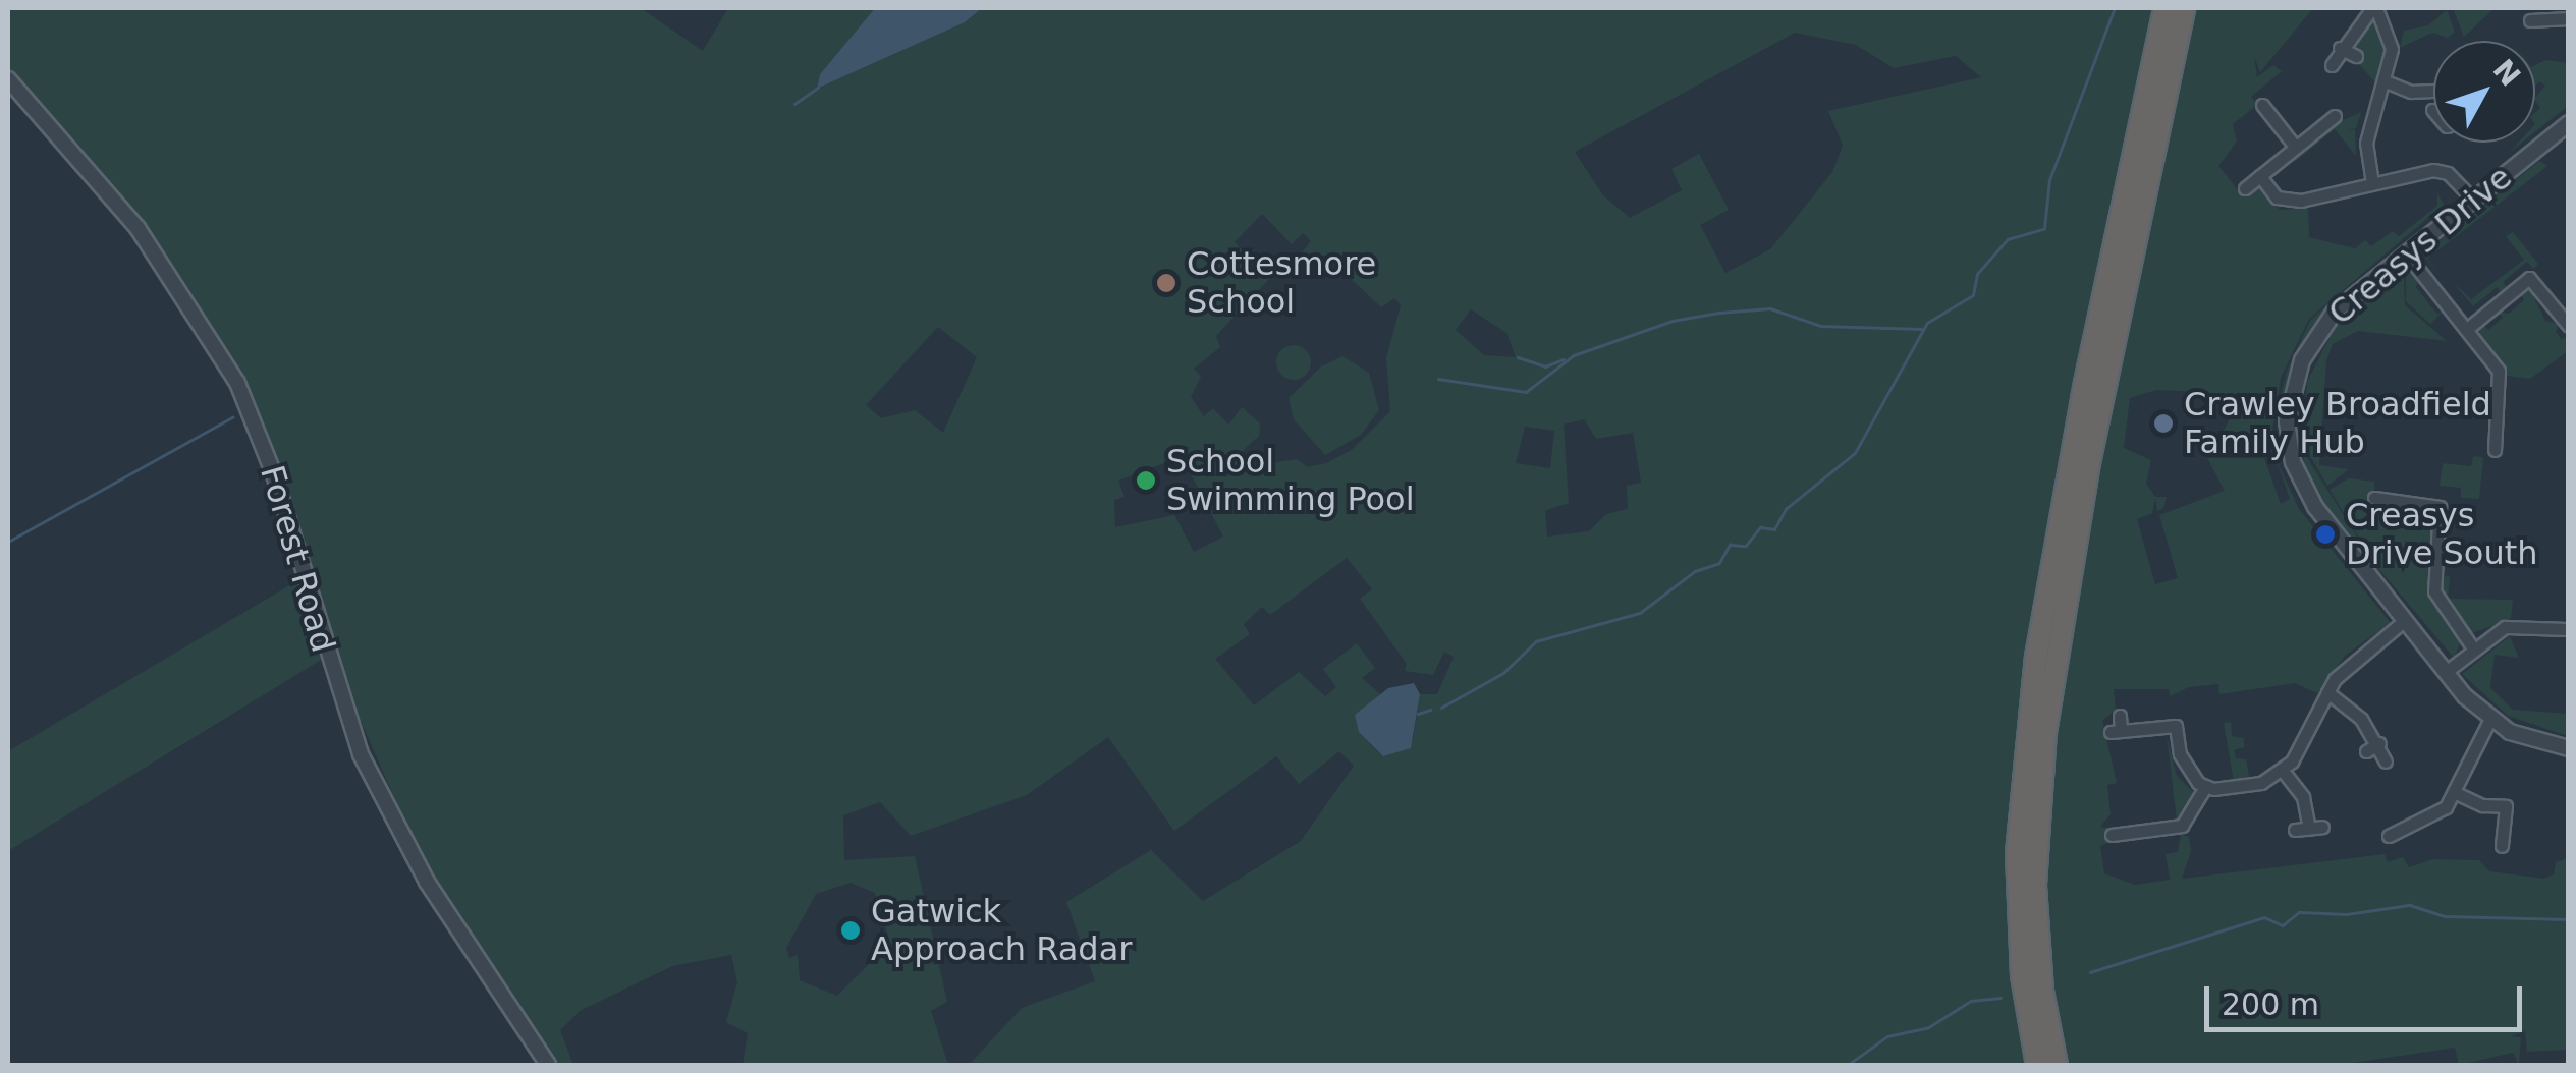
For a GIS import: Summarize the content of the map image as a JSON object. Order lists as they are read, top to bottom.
{
  "streets": {
    "street": ["Creasys Drive", "Forest Road"]
  },
  "places": [
    "Cottesmore School",
    "Crawley Broadfield Family Hub",
    "School Swimming Pool",
    "Creasys Drive South",
    "Gatwick Approach Radar"
  ],
  "scale_bar": "200 m",
  "north": "top right"
}
